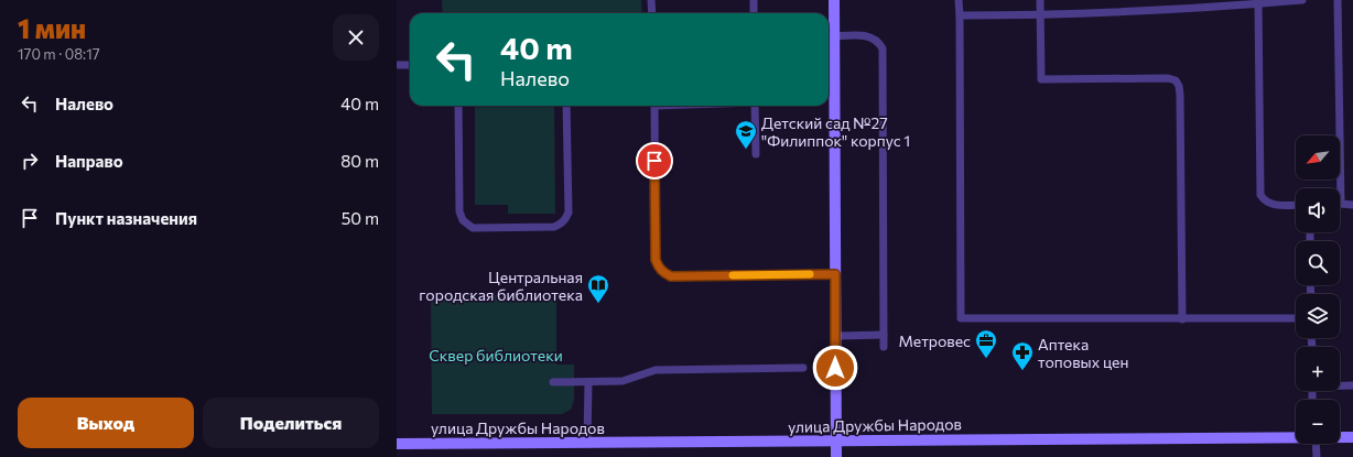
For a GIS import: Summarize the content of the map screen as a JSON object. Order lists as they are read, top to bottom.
{
  "streets": {
    "street": ["улица Дружбы Народов"]
  },
  "parks": ["Сквер библиотеки"],
  "places": {
    "school or university": ["Детский сад №27 \"Филиппок\" корпус 1"],
    "library": ["Центральная городская библиотека"],
    "office": ["Метровес"],
    "pharmacy": ["Аптека топовых цен"]
  },
  "north": "bottom left",
  "page": {
    "heading": ["1 мин", "170 m · 08:17"],
    "turn": ["40 m", "Налево"],
    "list": [
      {
        "name": "Налево",
        "value": "40 m"
      },
      {
        "name": "Направо",
        "value": "80 m"
      },
      {
        "name": "Пункт назначения",
        "value": "50 m"
      }
    ],
    "map_buttons": ["+", "−"],
    "buttons": ["Выход", "Поделиться"]
  }
}
